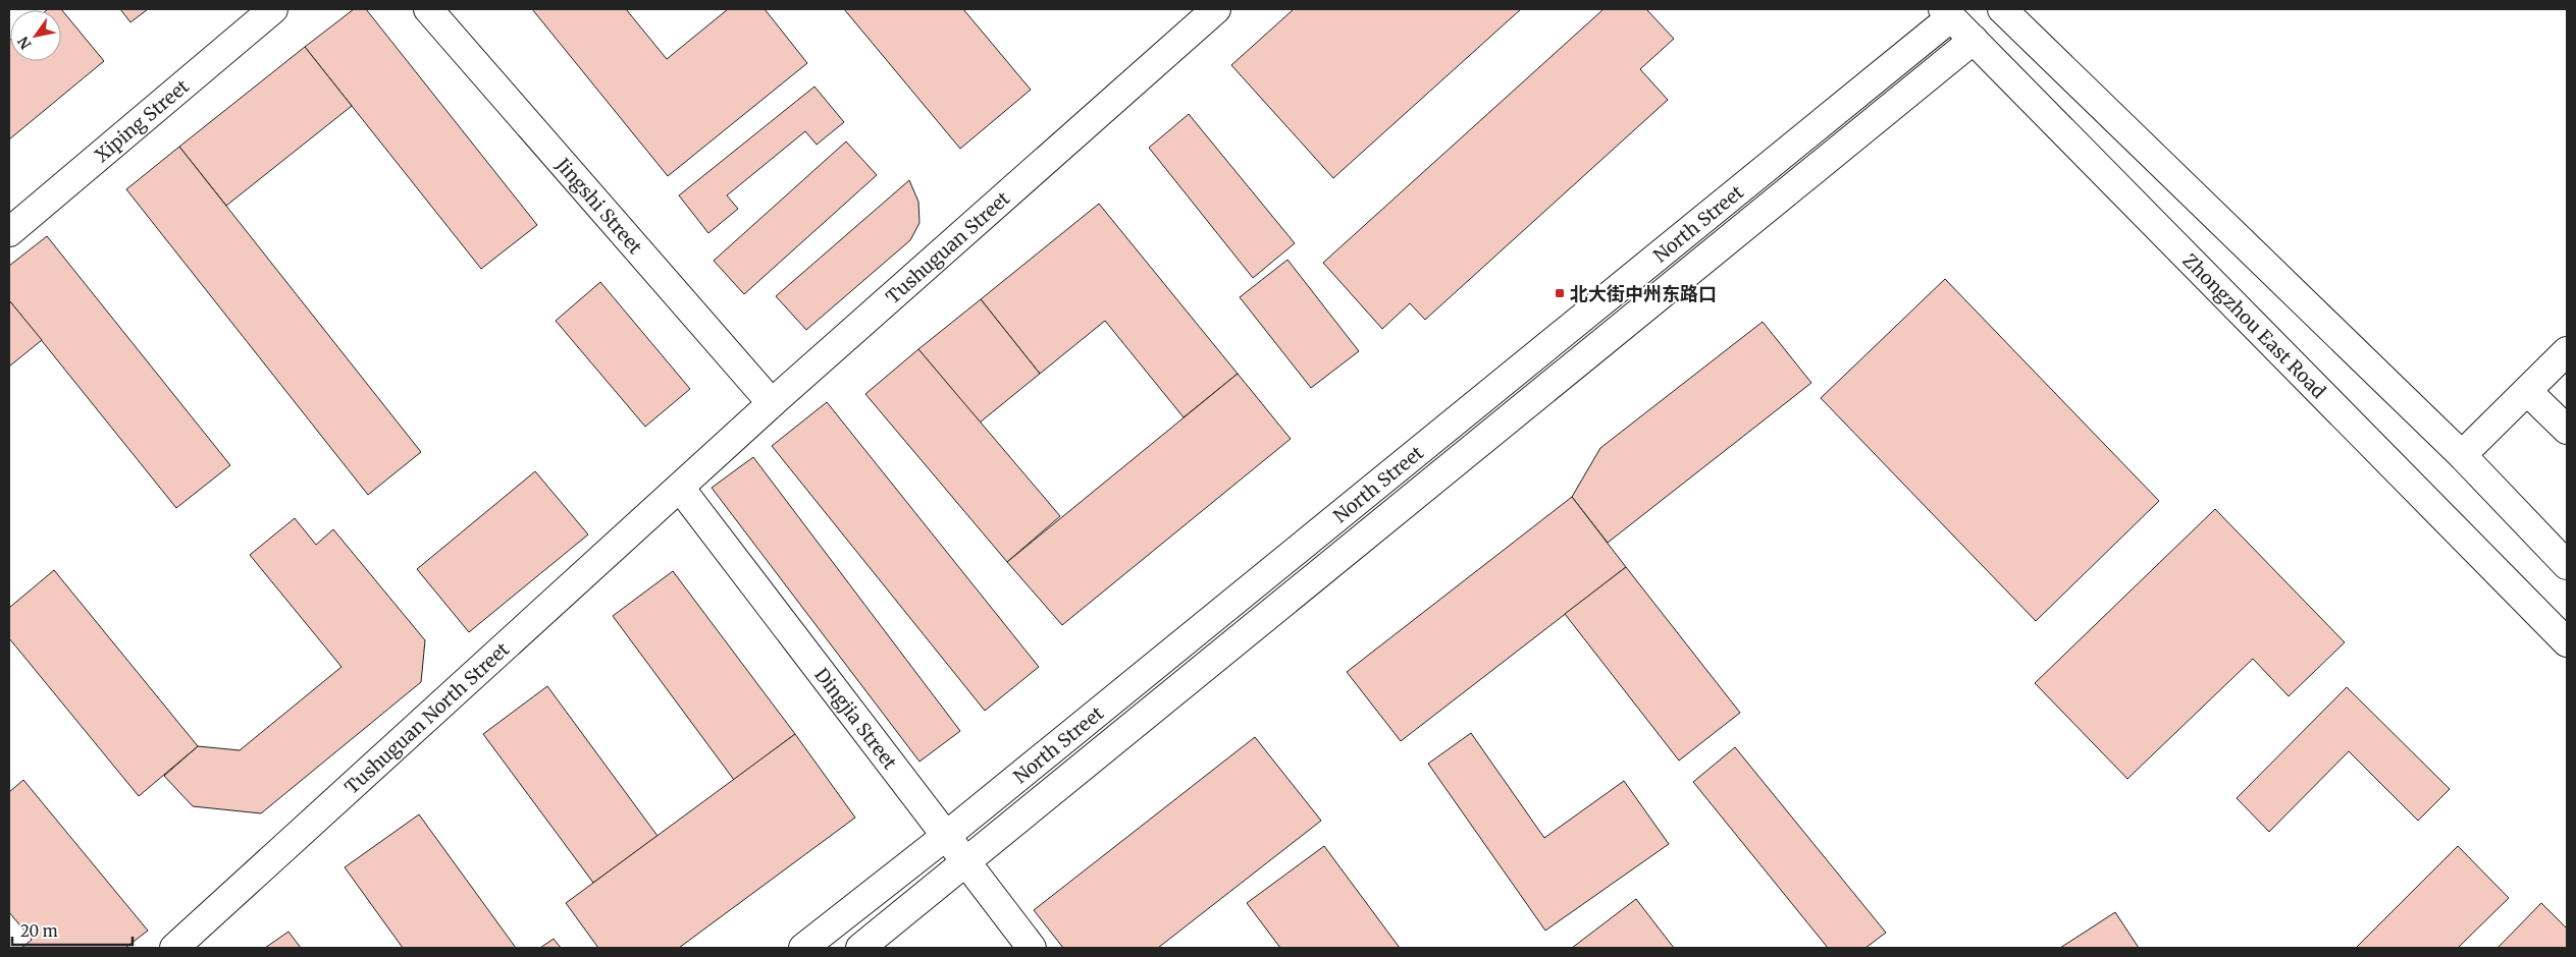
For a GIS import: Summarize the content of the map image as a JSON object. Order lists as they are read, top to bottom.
{
  "streets": {
    "street": [
      "Xiping Street",
      "Jingshi Street",
      "North Street",
      "Tushuguan Street",
      "Zhongzhou East Road",
      "Tushuguan North Street",
      "Dingjia Street"
    ]
  },
  "crossings": [
    ["Jingshi Street", "Tushuguan Street"],
    ["North Street", "Zhongzhou East Road"],
    ["North Street", "Dingjia Street"],
    ["Tushuguan Street", "Tushuguan North Street"],
    ["Tushuguan Street", "Dingjia Street"],
    ["Tushuguan North Street", "Dingjia Street"]
  ],
  "places": {
    "transit": ["北大街中州东路口"]
  },
  "scale_bar": "20 m",
  "north": "bottom left"
}
